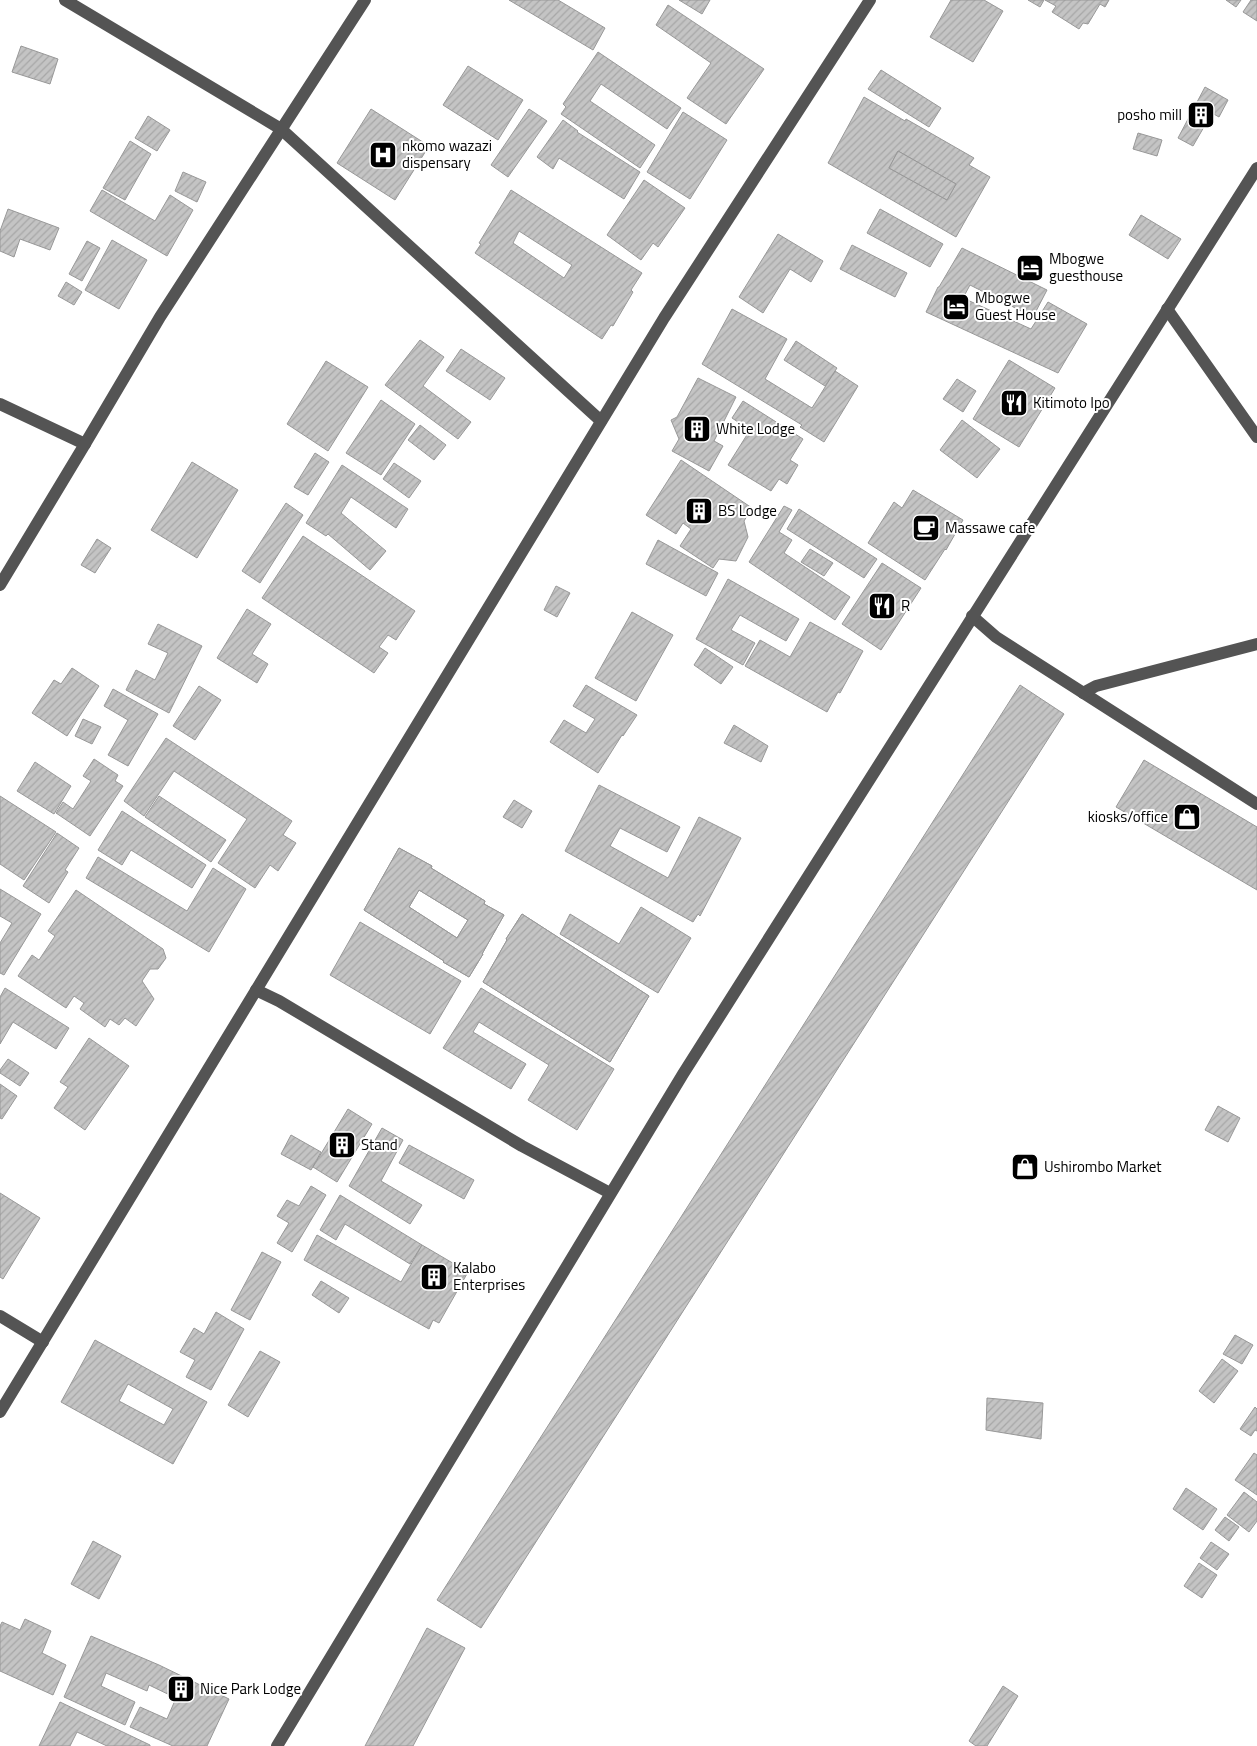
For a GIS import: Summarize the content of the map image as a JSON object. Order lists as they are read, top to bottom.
{
  "places": {
    "building": [
      "posho mill",
      "White Lodge",
      "BS Lodge",
      "Stand",
      "Kalabo Enterprises",
      "Nice Park Lodge"
    ],
    "hospital": ["nkomo wazazi dispensary"],
    "hotel": ["Mbogwe guesthouse", "Mbogwe Guest House"],
    "restaurant": ["Kitimoto Ipo", "R"],
    "cafe": ["Massawe cafe"],
    "shop": ["kiosks/office", "Ushirombo Market"]
  }
}
